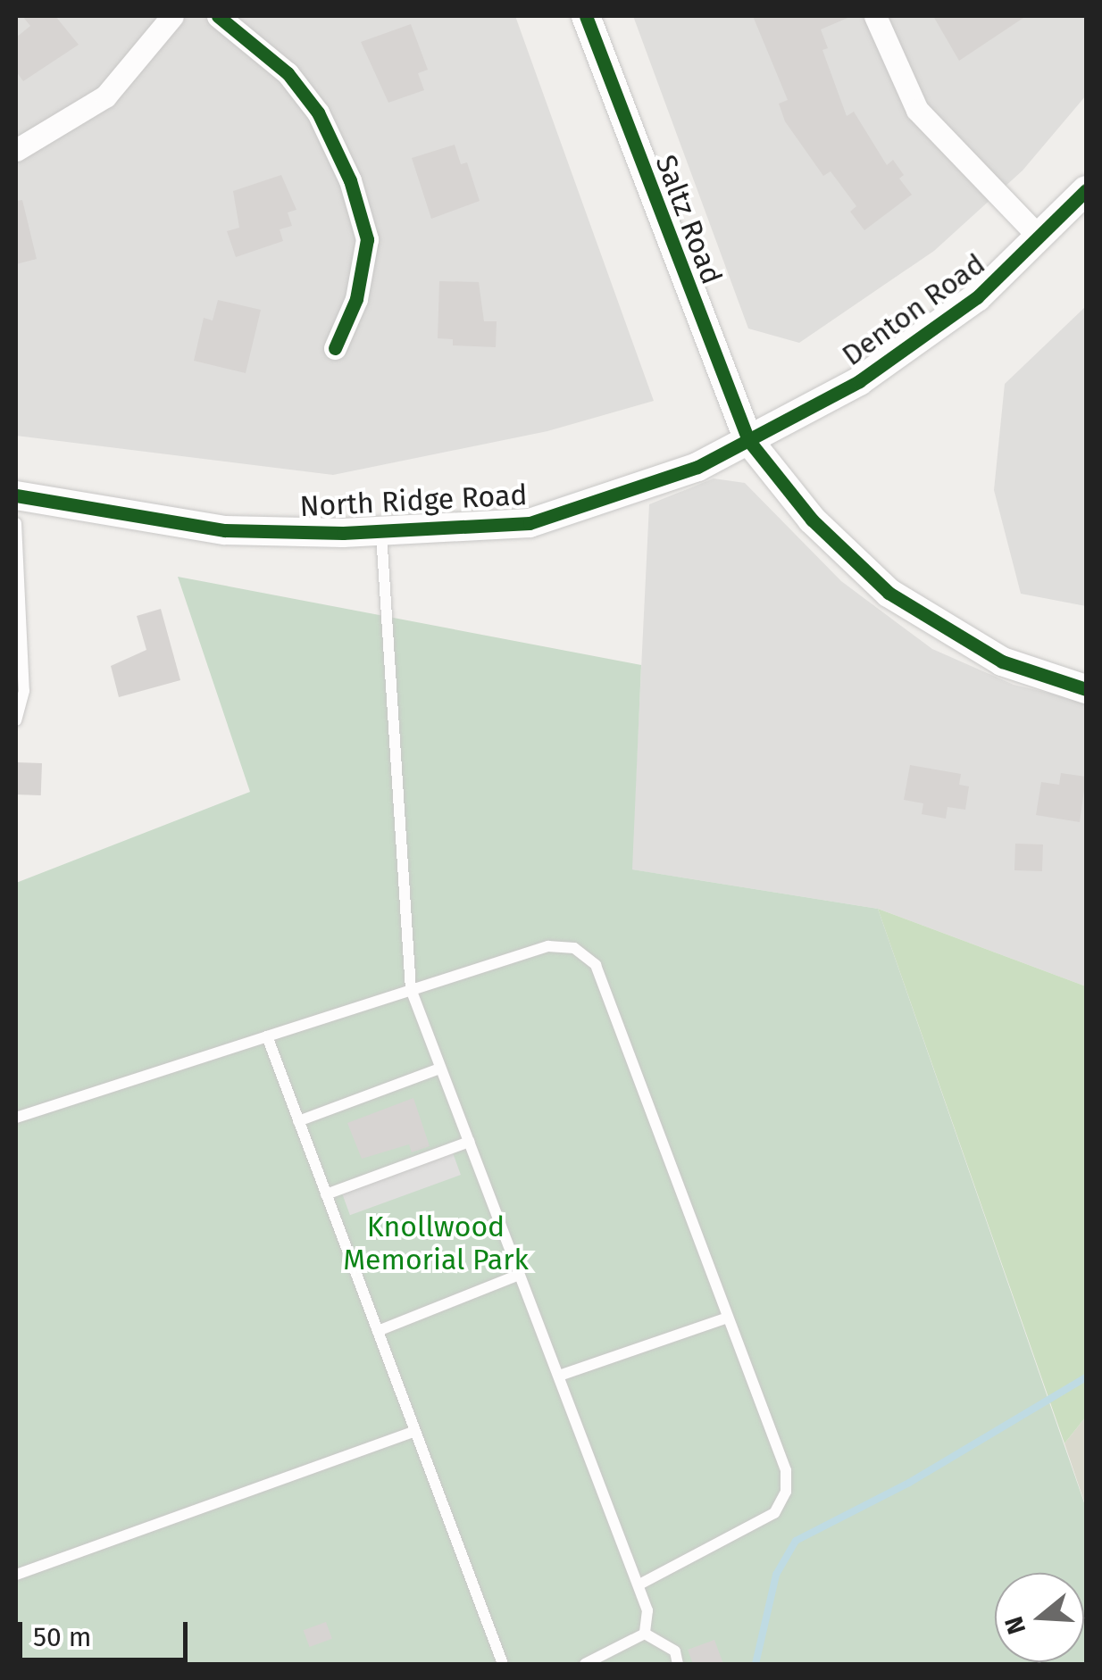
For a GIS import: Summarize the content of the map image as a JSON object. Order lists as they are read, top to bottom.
{
  "streets": {
    "street": ["Saltz Road", "Denton Road", "North Ridge Road"]
  },
  "crossings": [
    ["Saltz Road", "Denton Road"],
    ["Saltz Road", "North Ridge Road"],
    ["Denton Road", "North Ridge Road"]
  ],
  "parks": ["Knollwood Memorial Park"],
  "scale_bar": "50 m",
  "north": "left"
}
